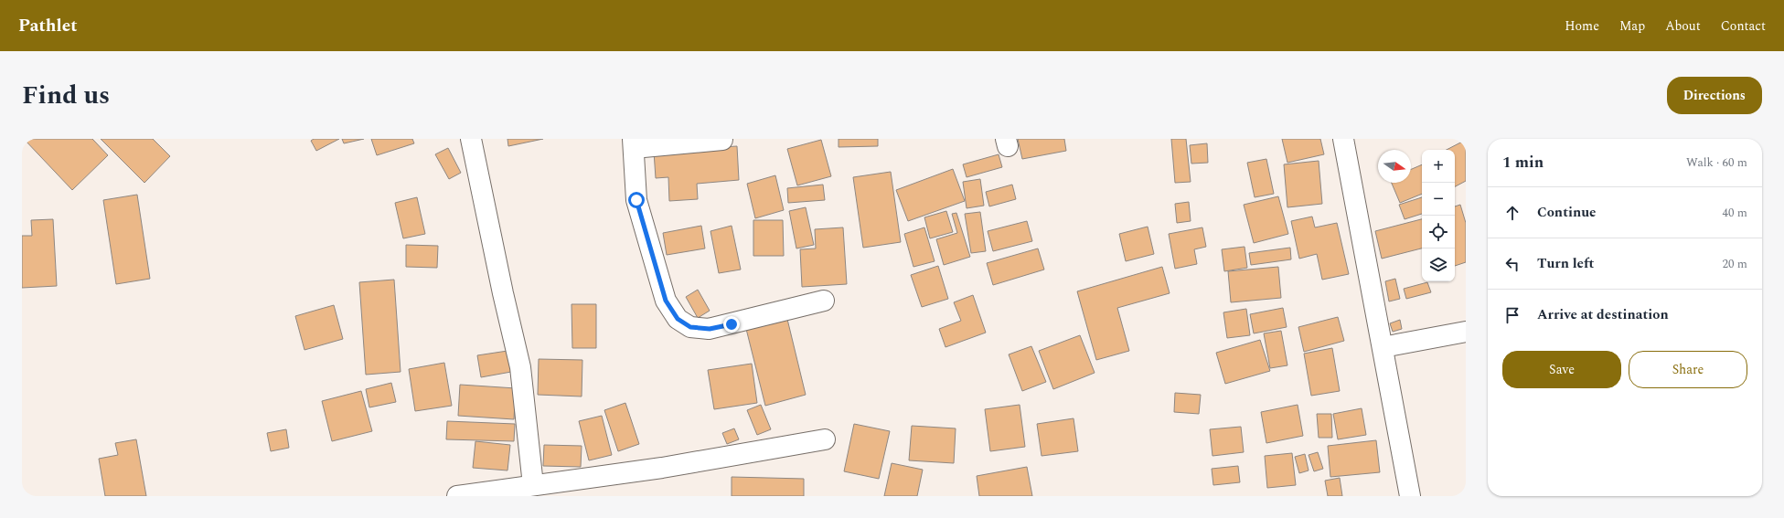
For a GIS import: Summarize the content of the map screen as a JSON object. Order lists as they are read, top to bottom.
{
  "north": "right",
  "page": {
    "header": "Pathlet",
    "nav": [
      "Home",
      "Map",
      "About",
      "Contact"
    ],
    "title": "Find us",
    "buttons": [
      "Directions",
      ["Save", "Share"]
    ],
    "heading": ["1 min", "Walk · 60 m"],
    "map_buttons": ["+", "−"],
    "list": [
      ["Continue", "40 m"],
      ["Turn left", "20 m"],
      "Arrive at destination"
    ]
  }
}
